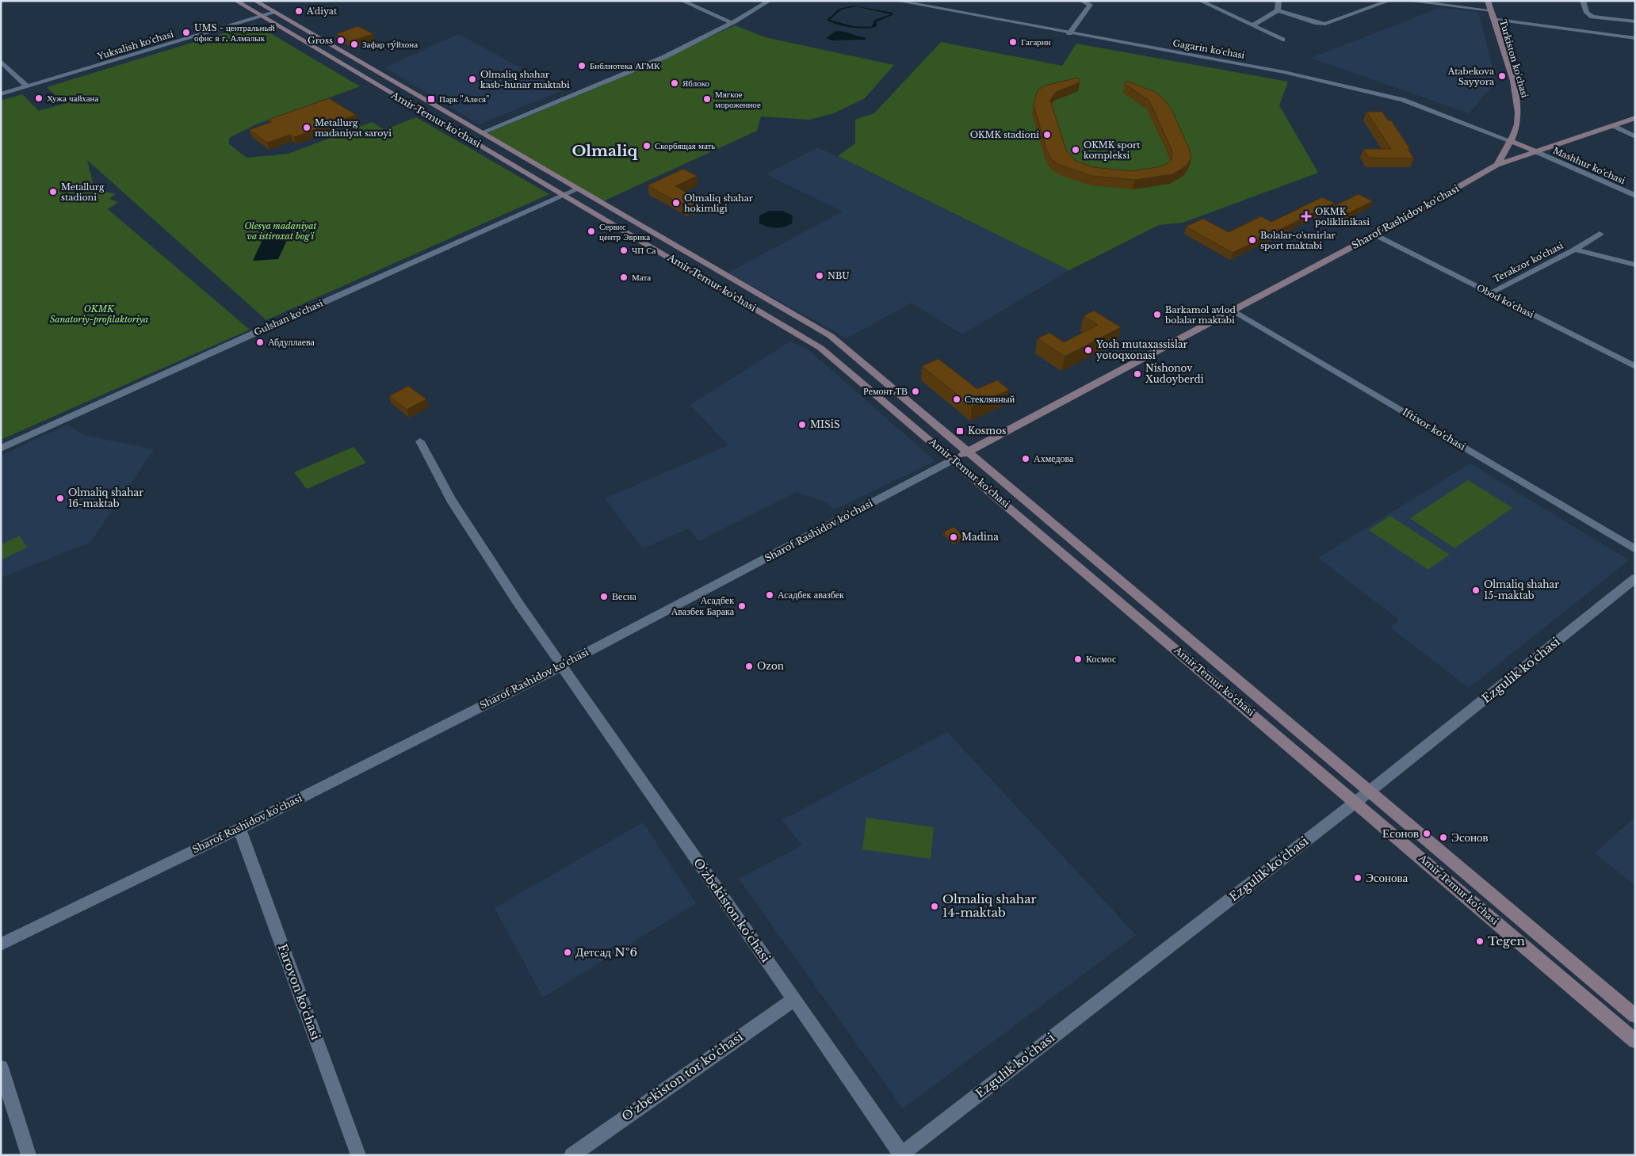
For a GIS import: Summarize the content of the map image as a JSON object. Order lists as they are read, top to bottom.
{
  "streets": {
    "main road": ["Turkiston ko'chasi", "Amir Temur ko'chasi", "Sharof Rashidov ko'chasi"],
    "street": [
      "Yuksalish ko'chasi",
      "Gagarin ko'chasi",
      "Mashhur ko‘chasi",
      "Terakzor ko'chasi",
      "Obod ko'chasi",
      "Gulshan ko'chasi",
      "Iftixor ko'chasi",
      "Ezgulik ko'chasi",
      "O‘zbekiston ko'chasi",
      "Farovon ko'chasi",
      "O‘zbekiston tor ko'chasi"
    ]
  },
  "crossings": [
    ["Yuksalish ko'chasi", "Amir Temur ko'chasi"],
    ["Gagarin ko'chasi", "Turkiston ko'chasi"],
    ["Turkiston ko'chasi", "Sharof Rashidov ko'chasi"],
    ["Amir Temur ko'chasi", "Sharof Rashidov ko'chasi"],
    ["Amir Temur ko'chasi", "Gulshan ko'chasi"],
    ["Amir Temur ko'chasi", "Ezgulik ko'chasi"],
    ["Mashhur ko‘chasi", "Sharof Rashidov ko'chasi"],
    ["Sharof Rashidov ko'chasi", "Obod ko'chasi"],
    ["Sharof Rashidov ko'chasi", "Iftixor ko'chasi"],
    ["Sharof Rashidov ko'chasi", "O‘zbekiston ko'chasi"],
    ["Sharof Rashidov ko'chasi", "Farovon ko'chasi"],
    ["Terakzor ko'chasi", "Obod ko'chasi"],
    ["Ezgulik ko'chasi", "O‘zbekiston ko'chasi"],
    ["O‘zbekiston ko'chasi", "O‘zbekiston tor ko'chasi"]
  ],
  "districts": ["Olmaliq"],
  "parks": ["Olesya madaniyat va istiroxat bog'i", "OKMK Sanatoriy-profilaktoriya"],
  "places": {
    "other": [
      "A'diyat",
      "UMS - центральный офис в г. Алмалык",
      "Gross",
      "Гагарин",
      "Зафар тýйхона",
      "Библиотека АГМК",
      "Atabekova Sayyora",
      "Olmaliq shahar kasb-hunar maktabi",
      "Яблоко",
      "Хужа чайхана",
      "Мягкое мороженное",
      "Metallurg madaniyat saroyi",
      "OKMK stadioni",
      "Скорбящая мать",
      "OKMK sport kompleksi",
      "Metallurg stadioni",
      "Olmaliq shahar hokimligi",
      "Сервис центр Эврика",
      "Bolalar-o'smirlar sport maktabi",
      "ЧП Са",
      "NBU",
      "Мата",
      "Barkamol avlod bolalar maktabi",
      "Абдуллаева",
      "Yosh mutaxassislar yotoqxonasi",
      "Nishonov Xudoyberdi",
      "Ремонт ТВ",
      "Стеклянный",
      "MISiS",
      "Ахмедова",
      "Olmaliq shahar 16-maktab",
      "Madina",
      "Olmaliq shahar 15-maktab",
      "Асадбек авазбек",
      "Весна",
      "Асадбек Авазбек Барака",
      "Космос",
      "Ozon",
      "Есонов",
      "Эсонов",
      "Эсонова",
      "Olmaliq shahar 14-maktab",
      "Tegen",
      "Детсад №6"
    ],
    "transit": ["Парк \"Алеся\"", "Kosmos"],
    "health": ["OKMK poliklinikasi"]
  }
}
